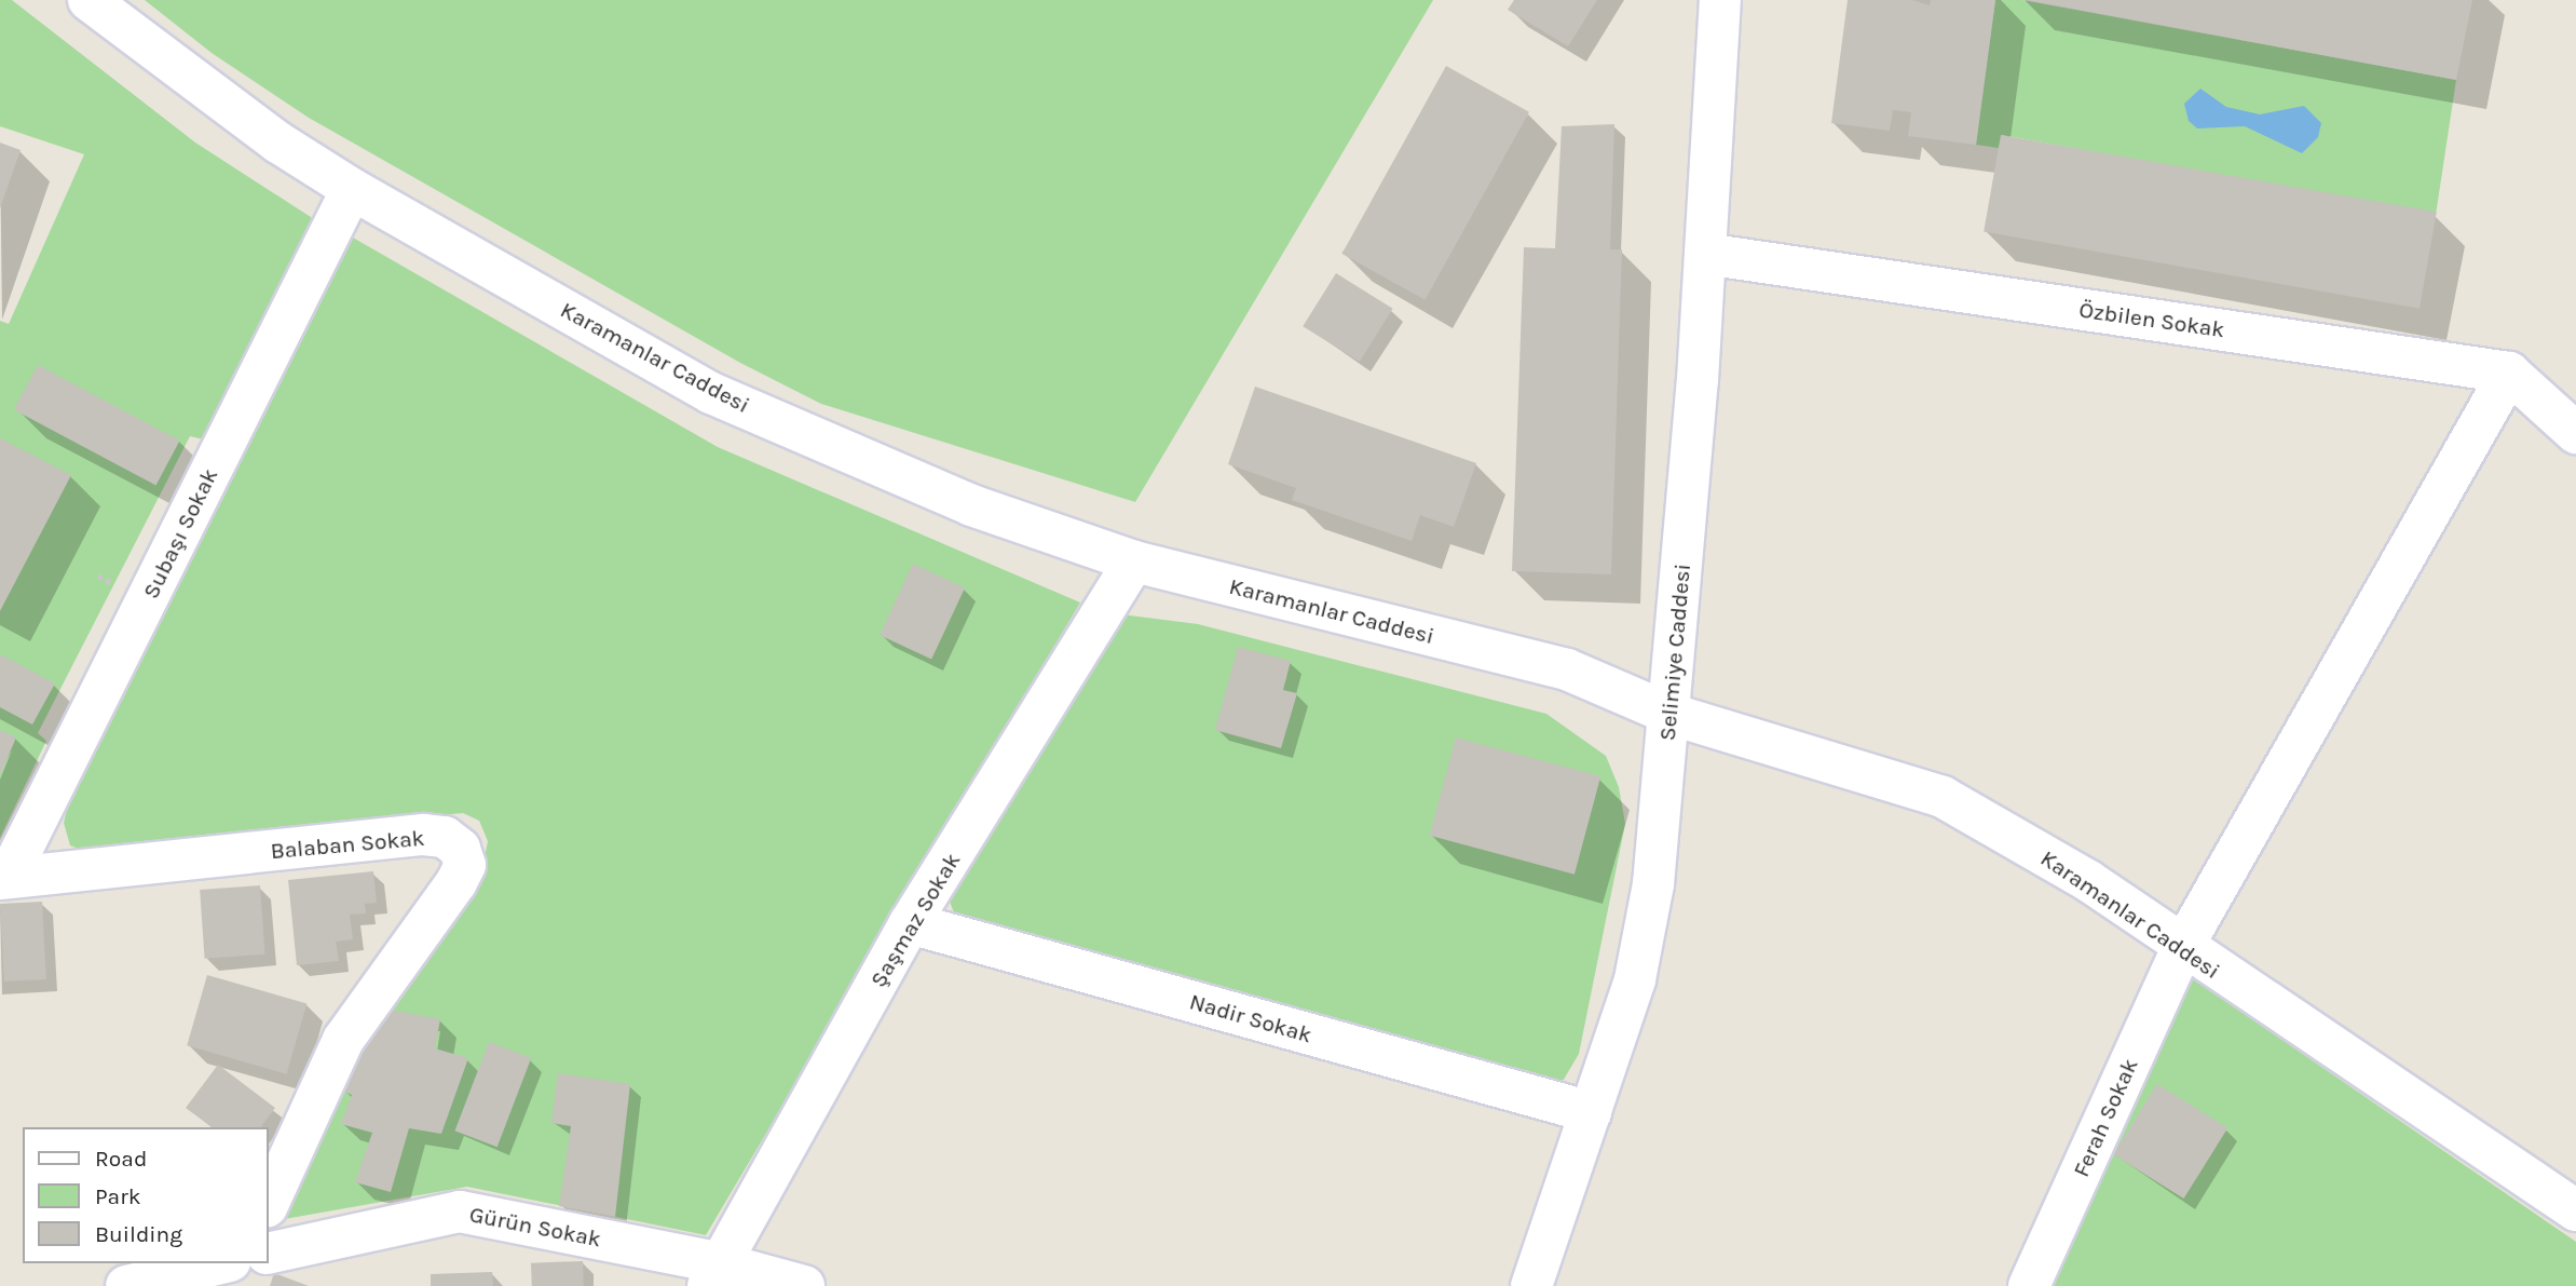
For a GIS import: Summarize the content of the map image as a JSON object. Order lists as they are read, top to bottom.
{
  "streets": {
    "street": [
      "Özbilen Sokak",
      "Karamanlar Caddesi",
      "Subaşı Sokak",
      "Selimiye Caddesi",
      "Balaban Sokak",
      "Şaşmaz Sokak",
      "Nadir Sokak",
      "Ferah Sokak",
      "Gürün Sokak"
    ]
  },
  "crossings": [
    ["Özbilen Sokak", "Selimiye Caddesi"],
    ["Özbilen Sokak", "Ferah Sokak"],
    ["Karamanlar Caddesi", "Subaşı Sokak"],
    ["Karamanlar Caddesi", "Selimiye Caddesi"],
    ["Karamanlar Caddesi", "Şaşmaz Sokak"],
    ["Karamanlar Caddesi", "Ferah Sokak"],
    ["Subaşı Sokak", "Balaban Sokak"],
    ["Selimiye Caddesi", "Nadir Sokak"],
    ["Şaşmaz Sokak", "Nadir Sokak"],
    ["Şaşmaz Sokak", "Gürün Sokak"]
  ],
  "legend": ["Road", "Park", "Building"]
}
